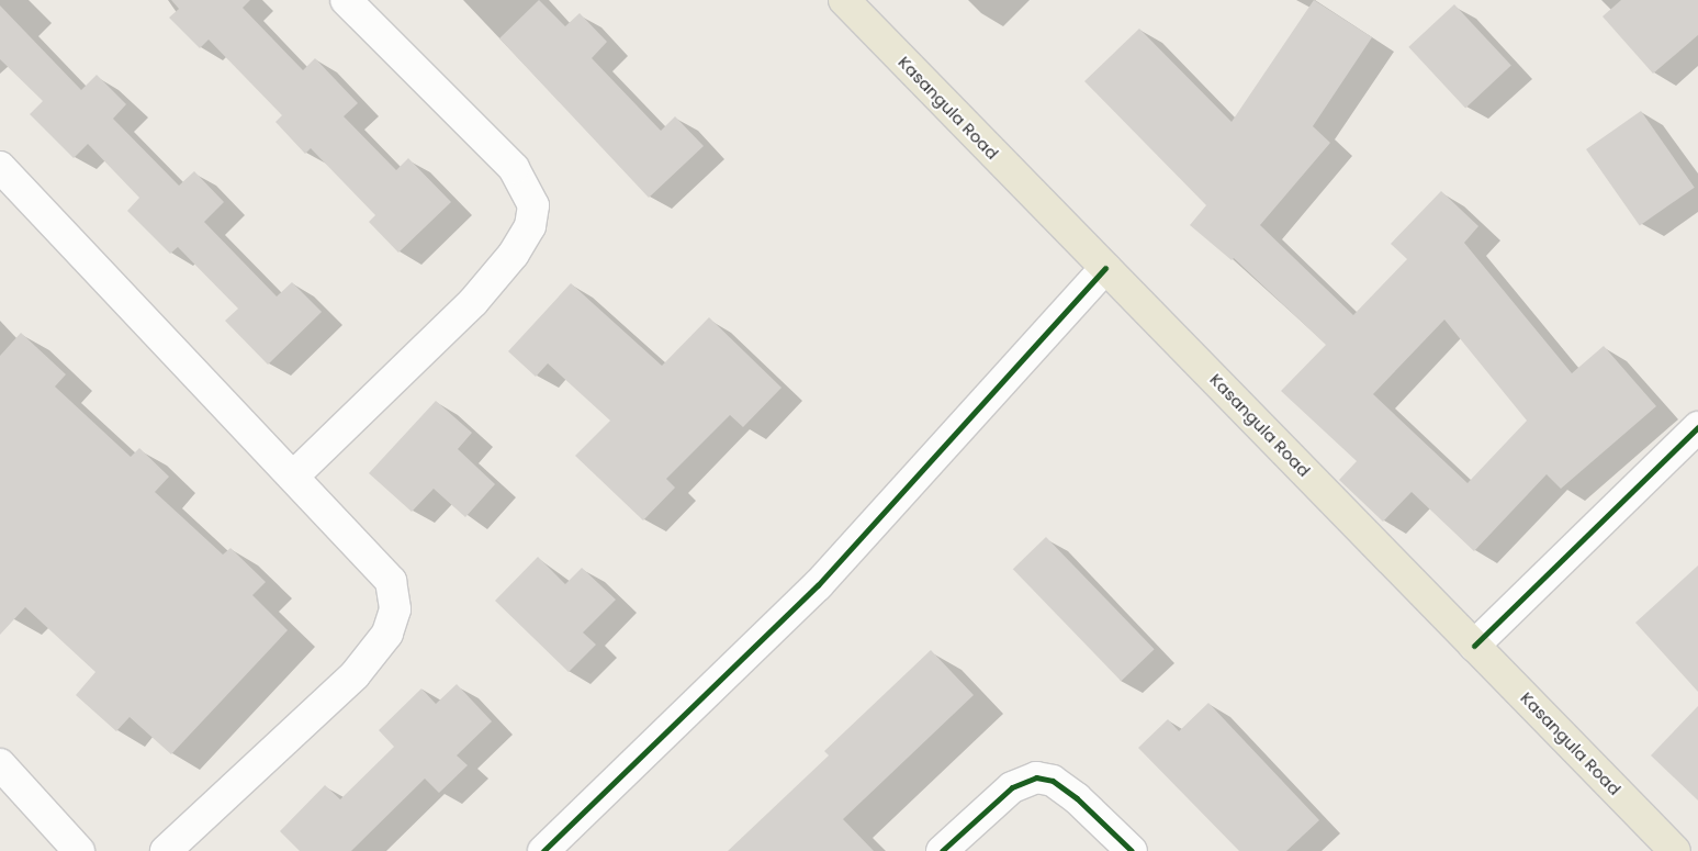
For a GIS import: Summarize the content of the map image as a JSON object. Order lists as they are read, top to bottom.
{
  "streets": {
    "main road": ["Kasangula Road"]
  }
}
